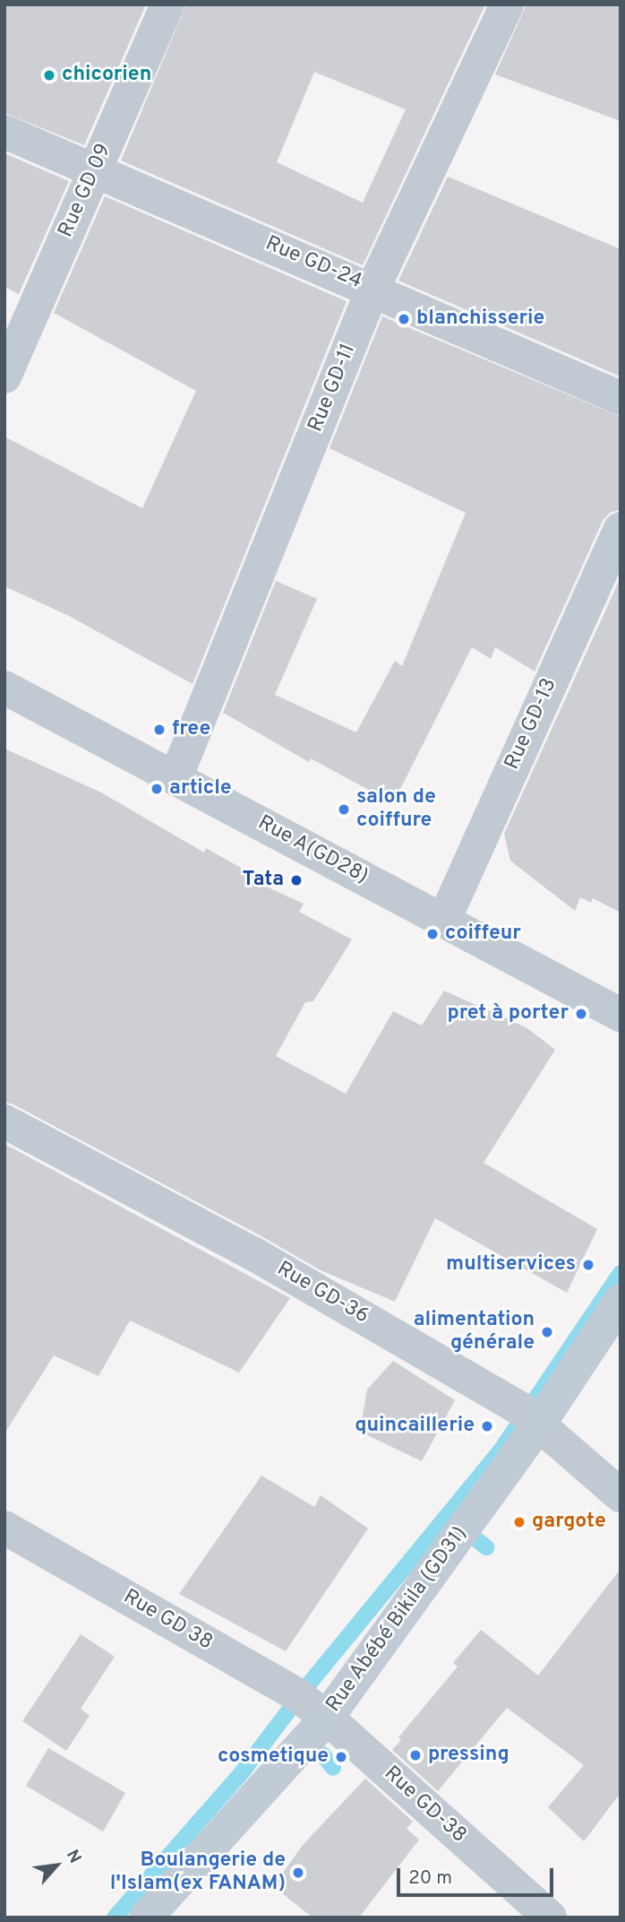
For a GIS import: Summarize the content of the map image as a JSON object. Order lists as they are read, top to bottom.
{
  "streets": {
    "main road": ["Rue Abébé Bikila (GD31)"],
    "street": [
      "Rue GD 09",
      "Rue GD-24",
      "Rue GD-11",
      "Rue GD-13",
      "Rue A(GD28)",
      "Rue GD-36",
      "Rue GD 38",
      "Rue GD-38"
    ]
  },
  "crossings": [
    ["Rue GD 09", "Rue GD-24"],
    ["Rue GD-24", "Rue GD-11"],
    ["Rue GD-11", "Rue A(GD28)"],
    ["Rue GD-13", "Rue A(GD28)"],
    ["Rue GD-36", "Rue Abébé Bikila (GD31)"],
    ["Rue Abébé Bikila (GD31)", "Rue GD 38"],
    ["Rue Abébé Bikila (GD31)", "Rue GD-38"],
    ["Rue GD 38", "Rue GD-38"]
  ],
  "places": [
    "chicorien",
    "blanchisserie",
    "free",
    "article",
    "salon de coiffure",
    "Tata",
    "coiffeur",
    "pret à porter",
    "multiservices",
    "alimentation générale",
    "quincaillerie",
    "gargote",
    "pressing",
    "cosmetique",
    "Boulangerie de l'Islam(ex FANAM)"
  ],
  "scale_bar": "20 m",
  "north": "top right"
}
